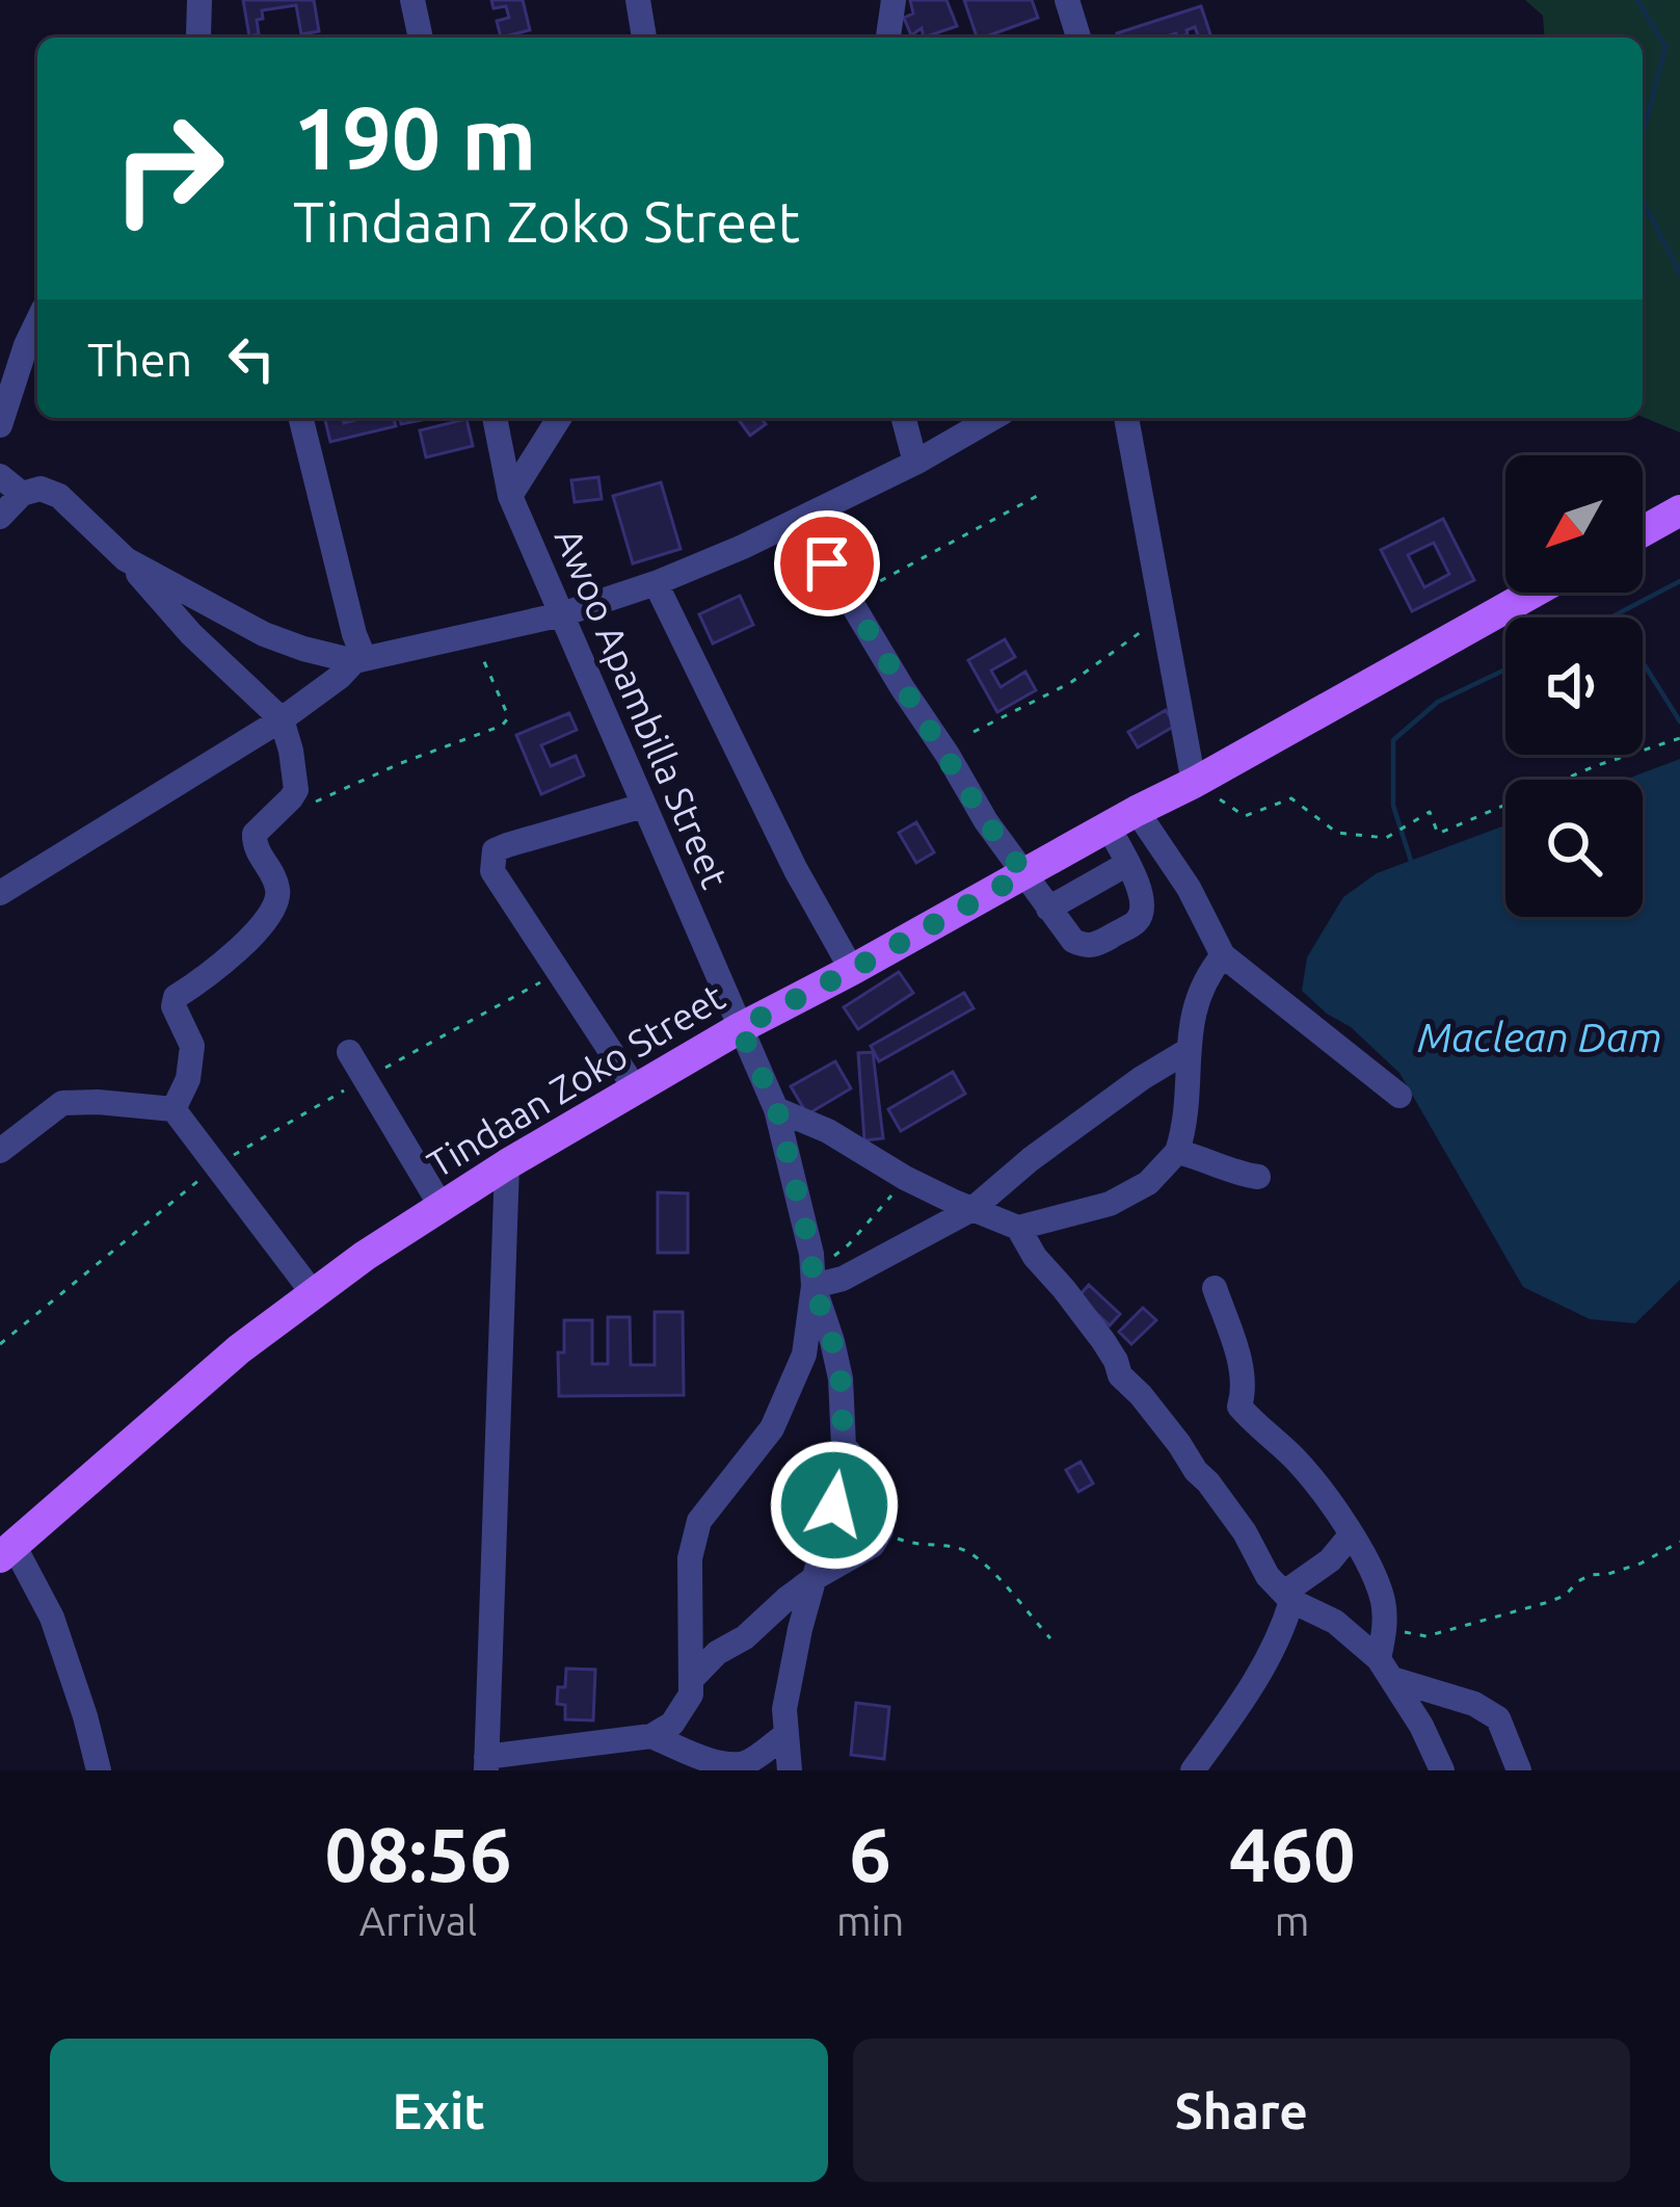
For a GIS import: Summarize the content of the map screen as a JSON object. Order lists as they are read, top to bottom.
{
  "streets": {
    "main road": ["Tindaan Zoko Street"],
    "street": ["Awoo Apambilla Street"]
  },
  "crossings": [
    ["Awoo Apambilla Street", "Tindaan Zoko Street"]
  ],
  "water": ["Maclean Dam"],
  "north": "bottom left",
  "page": {
    "turn": ["190 m", "Tindaan Zoko Street"],
    "then": "Then",
    "eta": [
      "08:56",
      "Arrival",
      "6",
      "min",
      "460",
      "m"
    ],
    "buttons": ["Exit", "Share"]
  }
}
